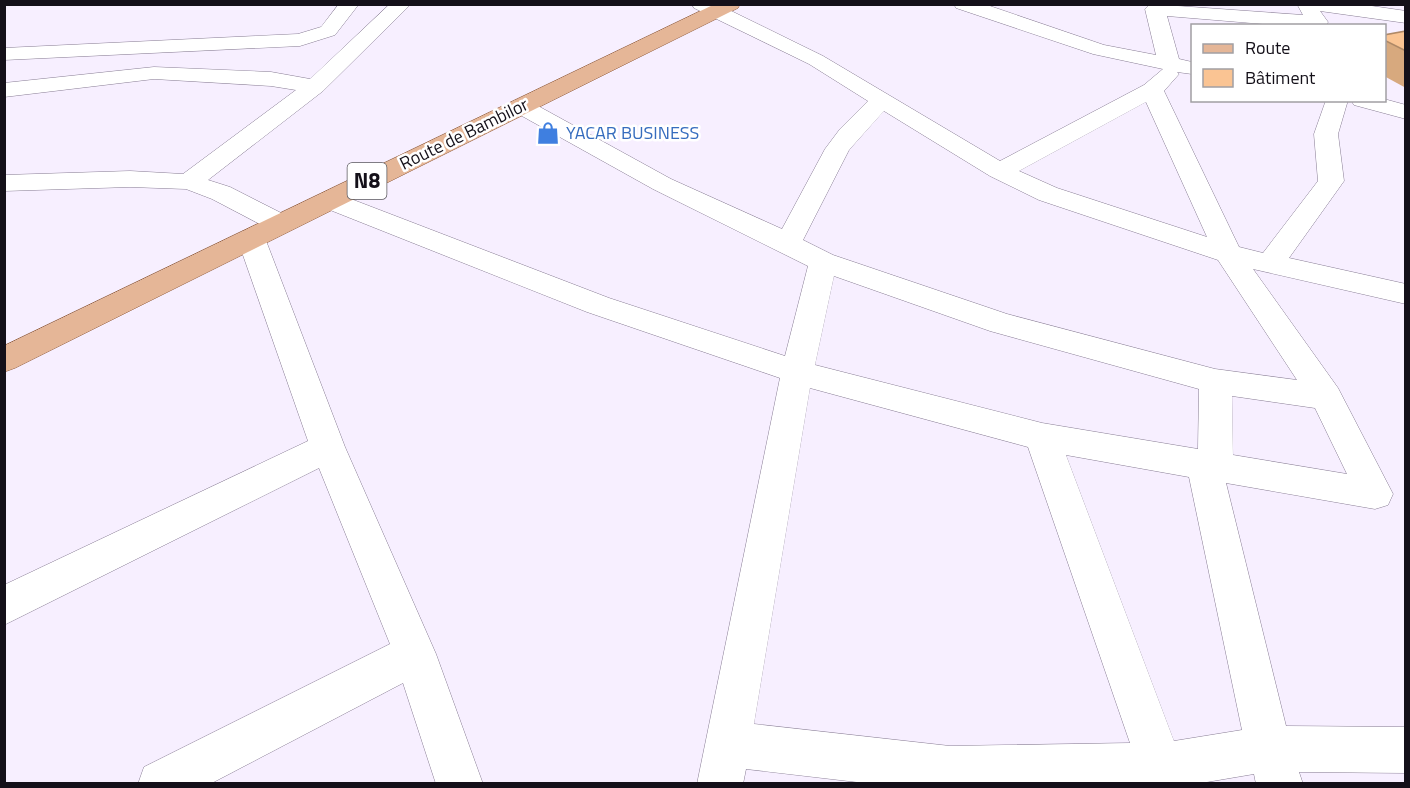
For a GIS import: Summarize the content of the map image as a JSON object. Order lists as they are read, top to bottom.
{
  "streets": {
    "main road": ["Route de Bambilor", "N8"]
  },
  "places": {
    "shop": ["YACAR BUSINESS"]
  },
  "legend": ["Route", "Bâtiment"]
}
